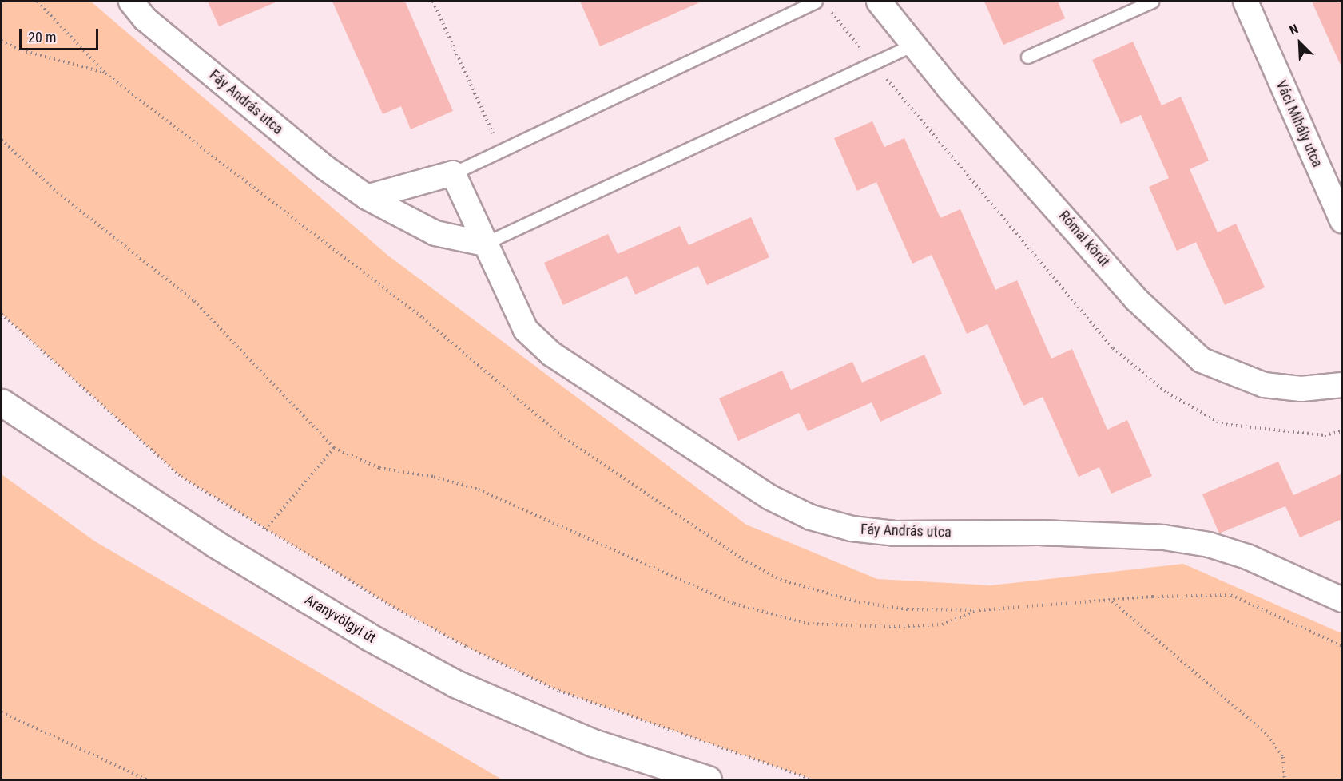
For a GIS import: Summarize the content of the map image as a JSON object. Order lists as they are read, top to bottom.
{
  "streets": {
    "street": [
      "Fáy András utca",
      "Váci Mihály utca",
      "Római körút",
      "Aranyvölgyi út"
    ]
  },
  "scale_bar": "20 m",
  "north": "top left"
}
